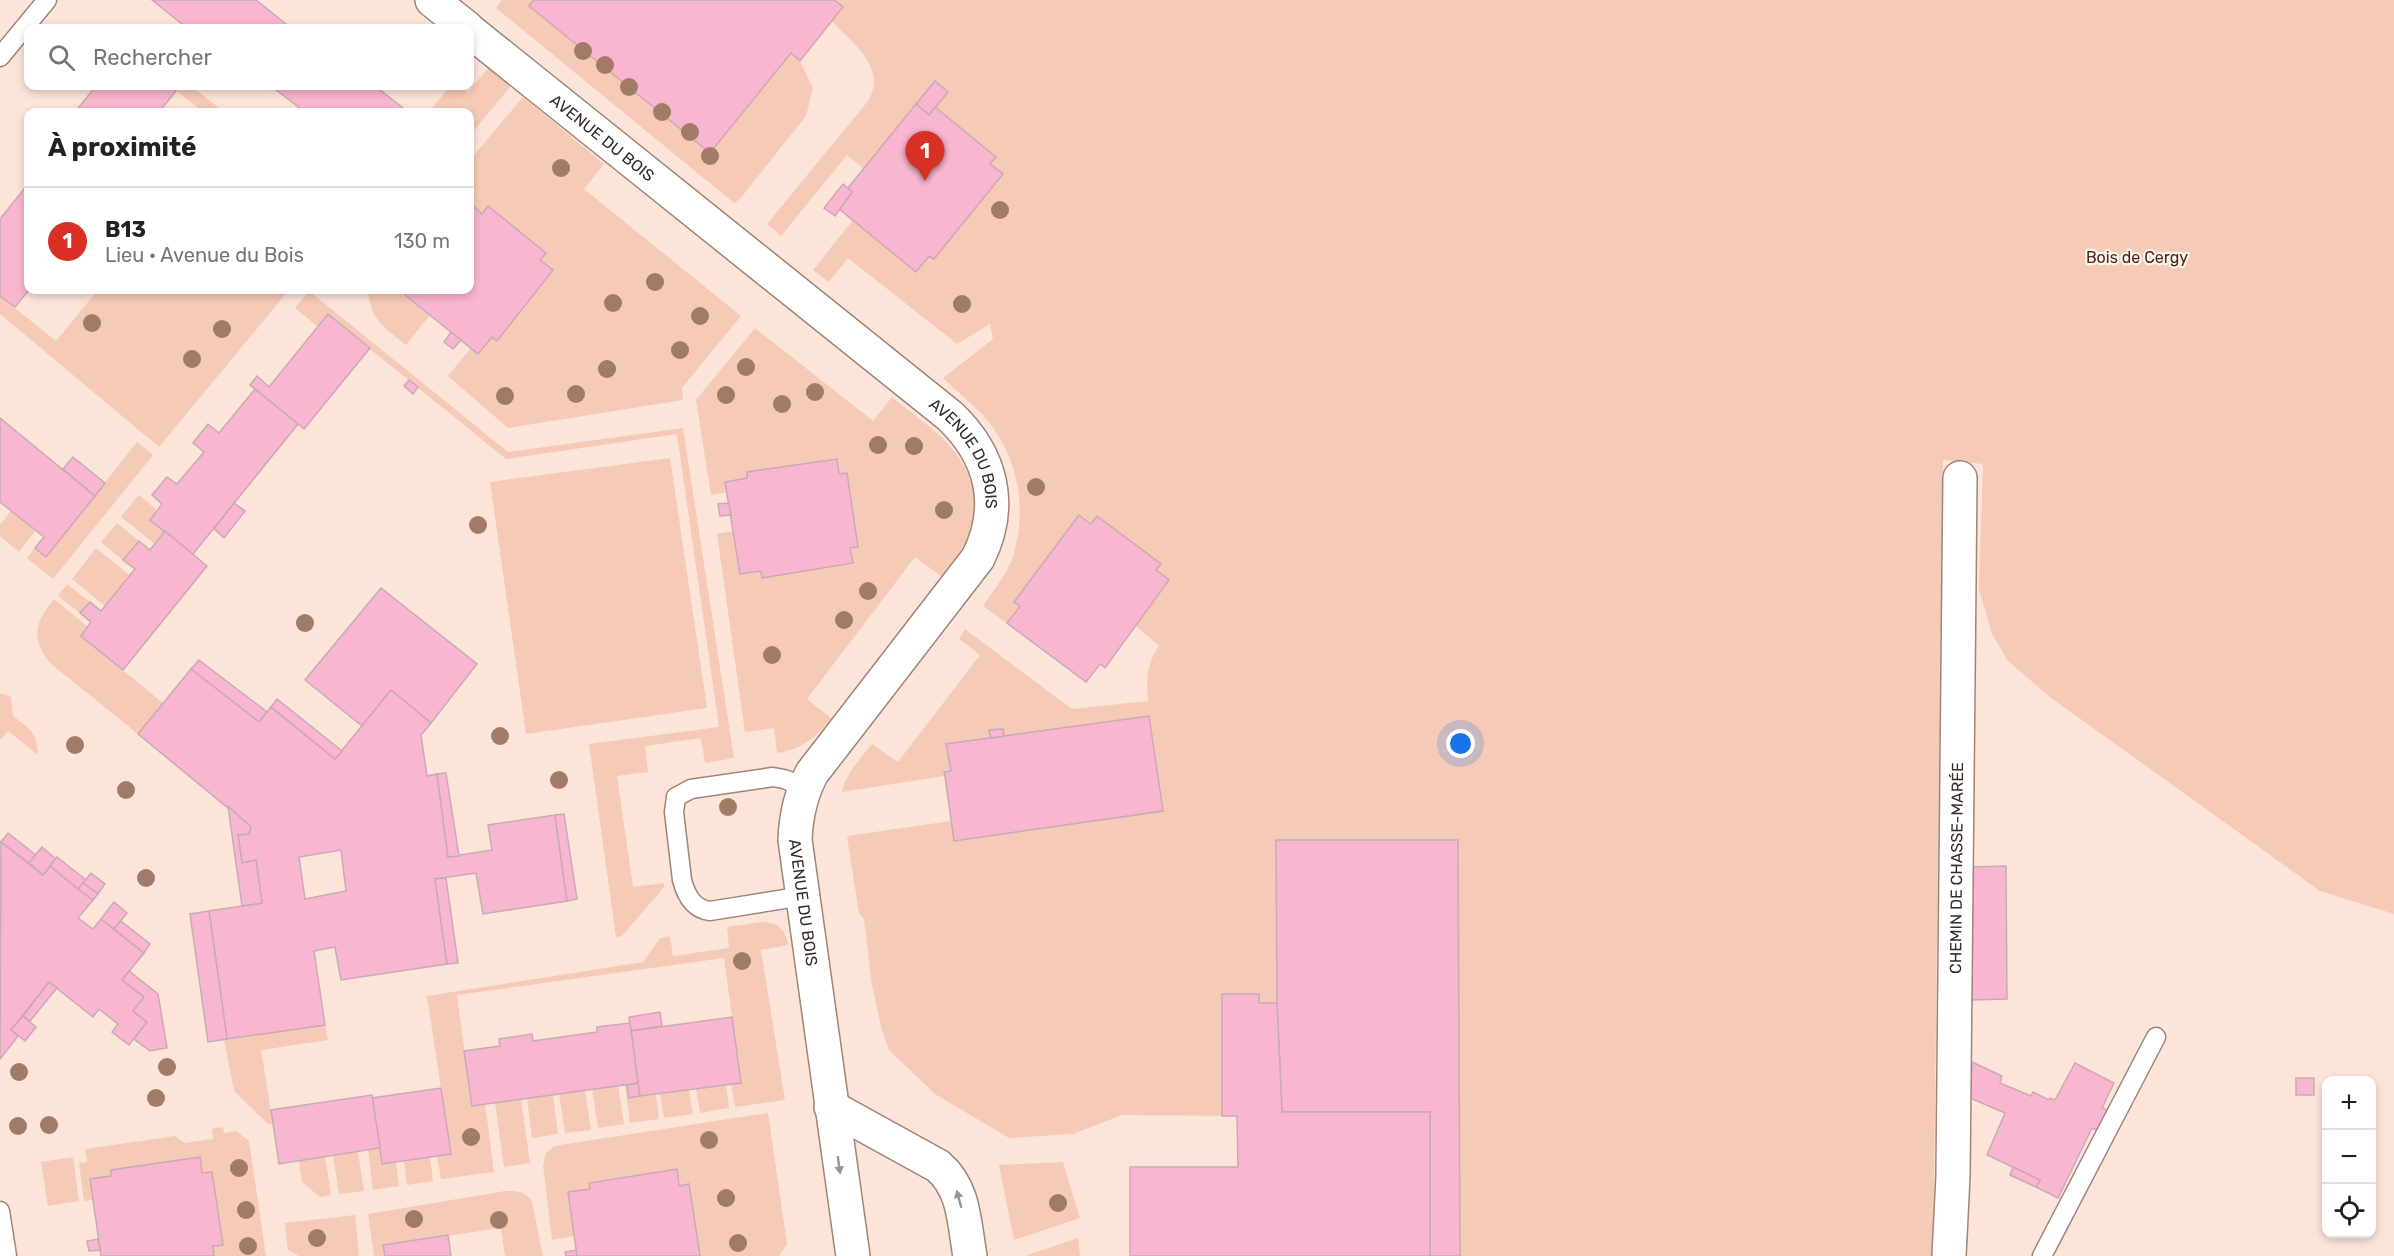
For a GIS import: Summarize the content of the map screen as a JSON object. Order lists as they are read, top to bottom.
{
  "streets": {
    "street": ["AVENUE DU BOIS", "CHEMIN DE CHASSE-MARÉE"]
  },
  "parks": ["Bois de Cergy"],
  "page": {
    "search": "Rechercher",
    "heading": "À proximité",
    "pins": "1",
    "list": [
      {
        "mark": "1",
        "name": "B13",
        "note": "Lieu · Avenue du Bois",
        "value": "130 m"
      }
    ],
    "map_buttons": ["+", "−"]
  }
}
